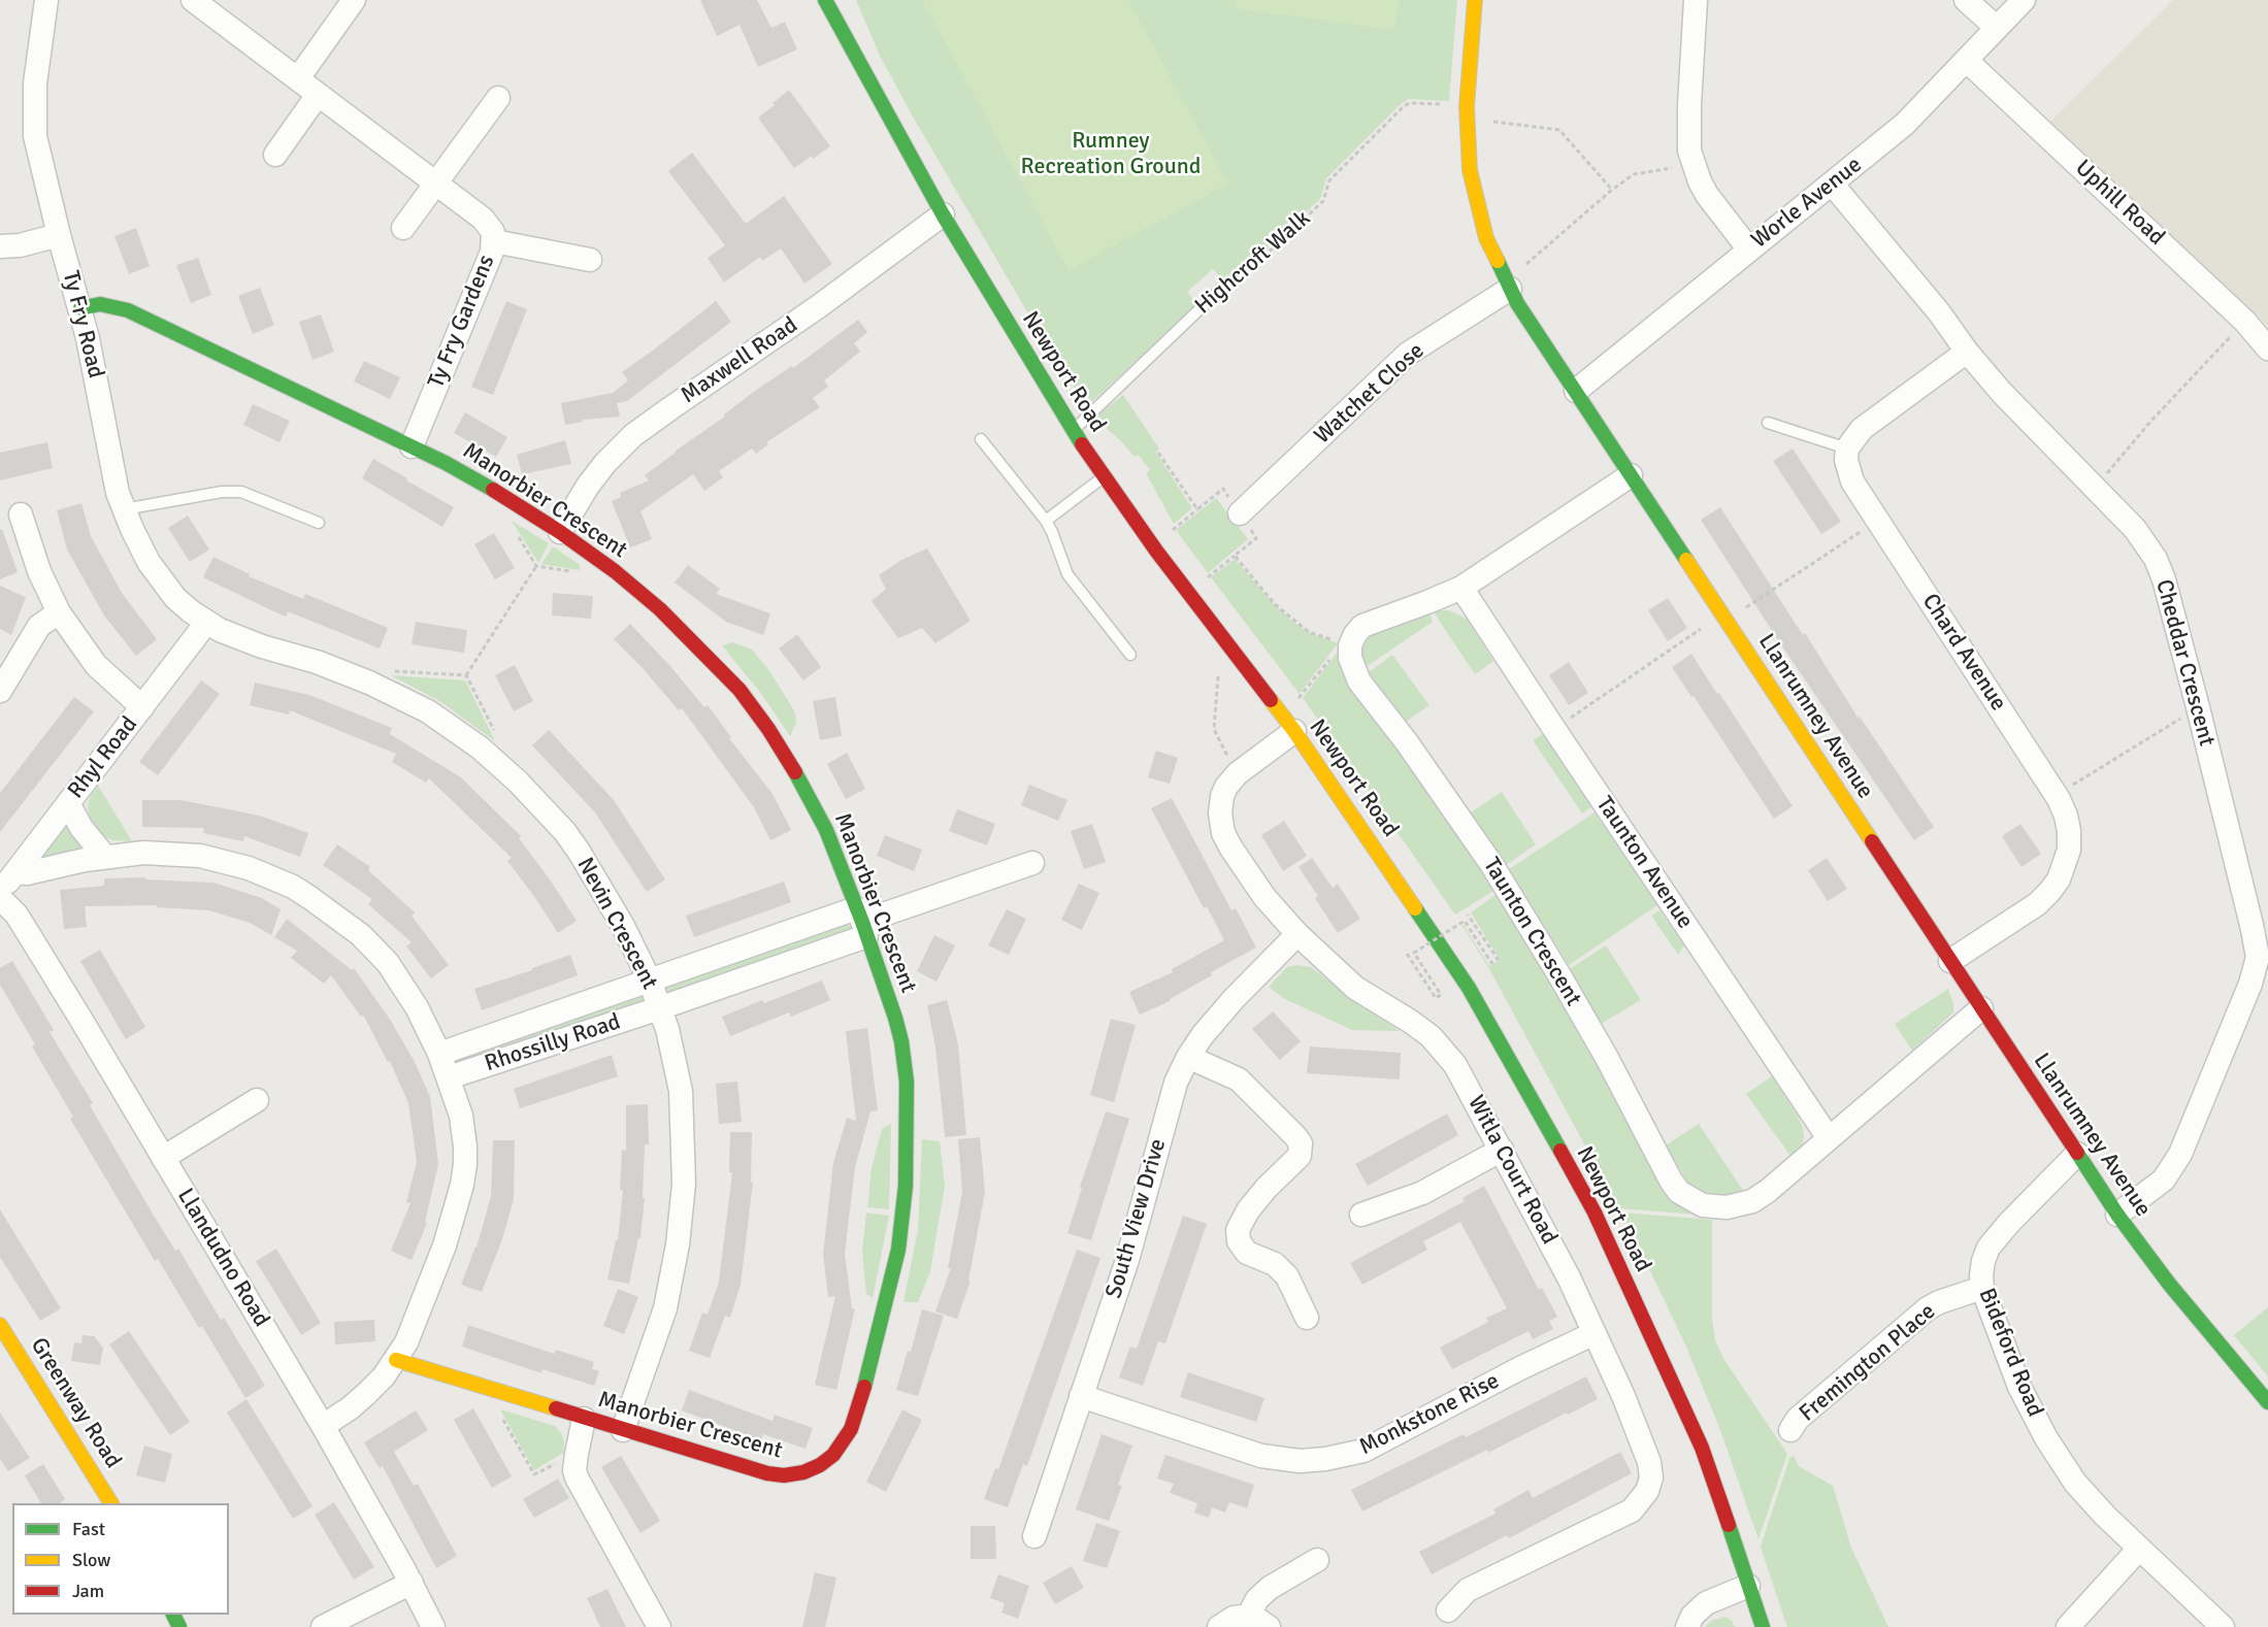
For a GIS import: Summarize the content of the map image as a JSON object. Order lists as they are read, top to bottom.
{
  "streets": {
    "street": [
      "Worle Avenue",
      "Uphill Road",
      "Ty Fry Gardens",
      "Ty Fry Road",
      "Maxwell Road",
      "Newport Road",
      "Watchet Close",
      "Manorbier Crescent",
      "Chard Avenue",
      "Cheddar Crescent",
      "Llanrumney Avenue",
      "Rhyl Road",
      "Taunton Avenue",
      "Nevin Crescent",
      "Taunton Crescent",
      "Rhossilly Road",
      "Witla Court Road",
      "South View Drive",
      "Llandudno Road",
      "Bideford Road",
      "Fremington Place",
      "Greenway Road",
      "Monkstone Rise"
    ],
    "lane": ["Highcroft Walk"]
  },
  "crossings": [
    ["Worle Avenue", "Uphill Road"],
    ["Worle Avenue", "Cheddar Crescent"],
    ["Worle Avenue", "Llanrumney Avenue"],
    ["Highcroft Walk", "Newport Road"],
    ["Highcroft Walk", "Llanrumney Avenue"],
    ["Ty Fry Gardens", "Manorbier Crescent"],
    ["Ty Fry Road", "Manorbier Crescent"],
    ["Ty Fry Road", "Rhyl Road"],
    ["Ty Fry Road", "Nevin Crescent"],
    ["Maxwell Road", "Newport Road"],
    ["Maxwell Road", "Manorbier Crescent"],
    ["Newport Road", "Witla Court Road"],
    ["Watchet Close", "Llanrumney Avenue"],
    ["Manorbier Crescent", "Nevin Crescent"],
    ["Manorbier Crescent", "Rhossilly Road"],
    ["Chard Avenue", "Llanrumney Avenue"],
    ["Cheddar Crescent", "Llanrumney Avenue"],
    ["Llanrumney Avenue", "Taunton Crescent"],
    ["Llanrumney Avenue", "Bideford Road"],
    ["Rhyl Road", "Nevin Crescent"],
    ["Taunton Avenue", "Taunton Crescent"],
    ["Nevin Crescent", "Rhossilly Road"],
    ["Witla Court Road", "South View Drive"],
    ["Witla Court Road", "Monkstone Rise"],
    ["South View Drive", "Monkstone Rise"],
    ["Bideford Road", "Fremington Place"]
  ],
  "parks": ["Rumney Recreation Ground"],
  "legend": ["Fast", "Slow", "Jam"]
}
